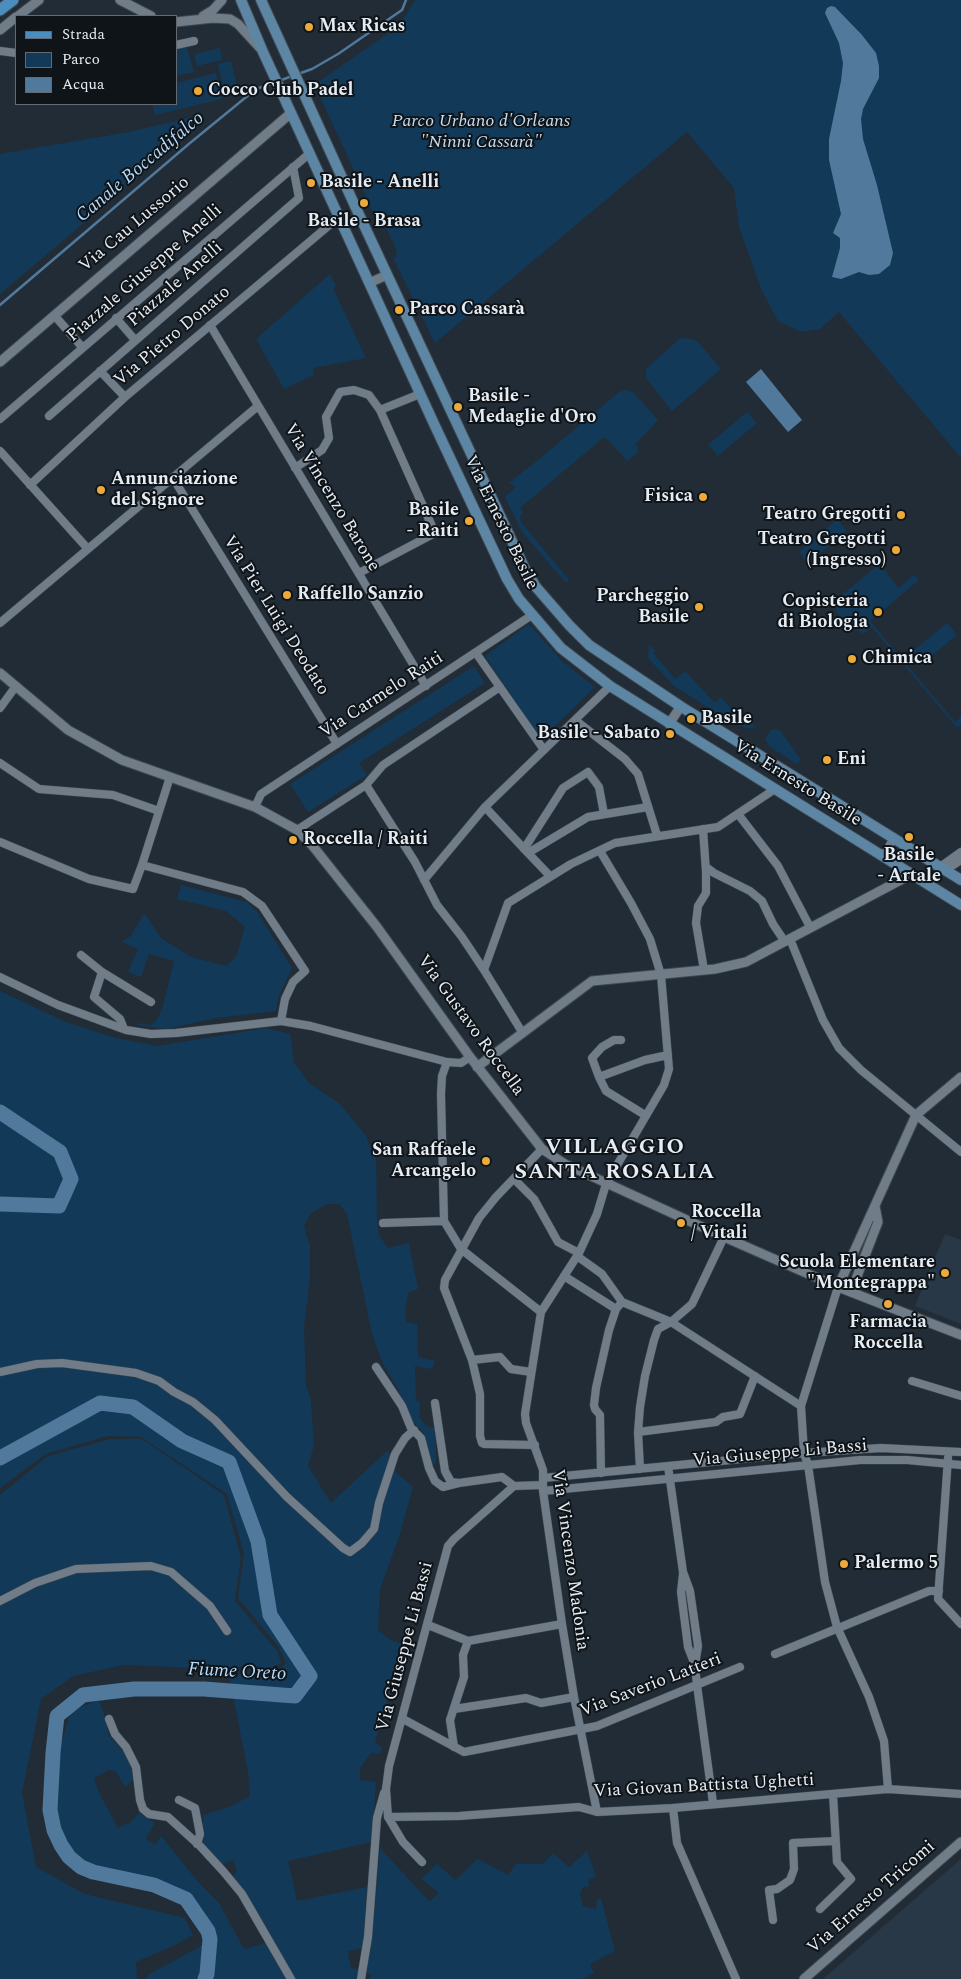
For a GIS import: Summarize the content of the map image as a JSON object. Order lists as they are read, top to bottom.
{
  "streets": {
    "main road": ["Via Ernesto Basile"],
    "street": [
      "Via Cau Lussorio",
      "Piazzale Giuseppe Anelli",
      "Piazzale Anelli",
      "Via Pietro Donato",
      "Via Vincenzo Barone",
      "Via Pier Luigi Deodato",
      "Via Carmelo Raiti",
      "Via Gustavo Roccella",
      "Via Giuseppe Li Bassi",
      "Via Vincenzo Madonia",
      "Via Saverio Latteri",
      "Via Giovan Battista Ughetti",
      "Via Ernesto Tricomi"
    ]
  },
  "crossings": [
    ["Via Cau Lussorio", "Via Ernesto Basile"],
    ["Piazzale Giuseppe Anelli", "Piazzale Anelli"],
    ["Piazzale Giuseppe Anelli", "Via Ernesto Basile"],
    ["Via Pietro Donato", "Via Vincenzo Barone"],
    ["Via Pietro Donato", "Via Ernesto Basile"],
    ["Via Vincenzo Barone", "Via Carmelo Raiti"],
    ["Via Ernesto Basile", "Via Carmelo Raiti"],
    ["Via Pier Luigi Deodato", "Via Carmelo Raiti"],
    ["Via Carmelo Raiti", "Via Gustavo Roccella"],
    ["Via Gustavo Roccella", "Via Vincenzo Madonia"],
    ["Via Giuseppe Li Bassi", "Via Vincenzo Madonia"],
    ["Via Giuseppe Li Bassi", "Via Saverio Latteri"],
    ["Via Giuseppe Li Bassi", "Via Giovan Battista Ughetti"],
    ["Via Vincenzo Madonia", "Via Saverio Latteri"],
    ["Via Vincenzo Madonia", "Via Giovan Battista Ughetti"]
  ],
  "districts": ["VILLAGGIO SANTA ROSALIA"],
  "water": ["Canale Boccadifalco", "Fiume Oreto"],
  "parks": ["Parco Urbano d'Orleans \"Ninni Cassarà\""],
  "places": [
    "Max Ricas",
    "Cocco Club Padel",
    "Basile - Anelli",
    "Basile - Brasa",
    "Parco Cassarà",
    "Basile - Medaglie d'Oro",
    "Annunciazione del Signore",
    "Fisica",
    "Teatro Gregotti",
    "Basile - Raiti",
    "Teatro Gregotti (Ingresso)",
    "Raffello Sanzio",
    "Parcheggio Basile",
    "Copisteria di Biologia",
    "Chimica",
    "Basile",
    "Basile - Sabato",
    "Eni",
    "Basile - Artale",
    "Roccella / Raiti",
    "San Raffaele Arcangelo",
    "Roccella / Vitali",
    "Scuola Elementare \"Montegrappa\"",
    "Farmacia Roccella",
    "Palermo 5"
  ],
  "legend": ["Strada", "Parco", "Acqua"]
}
